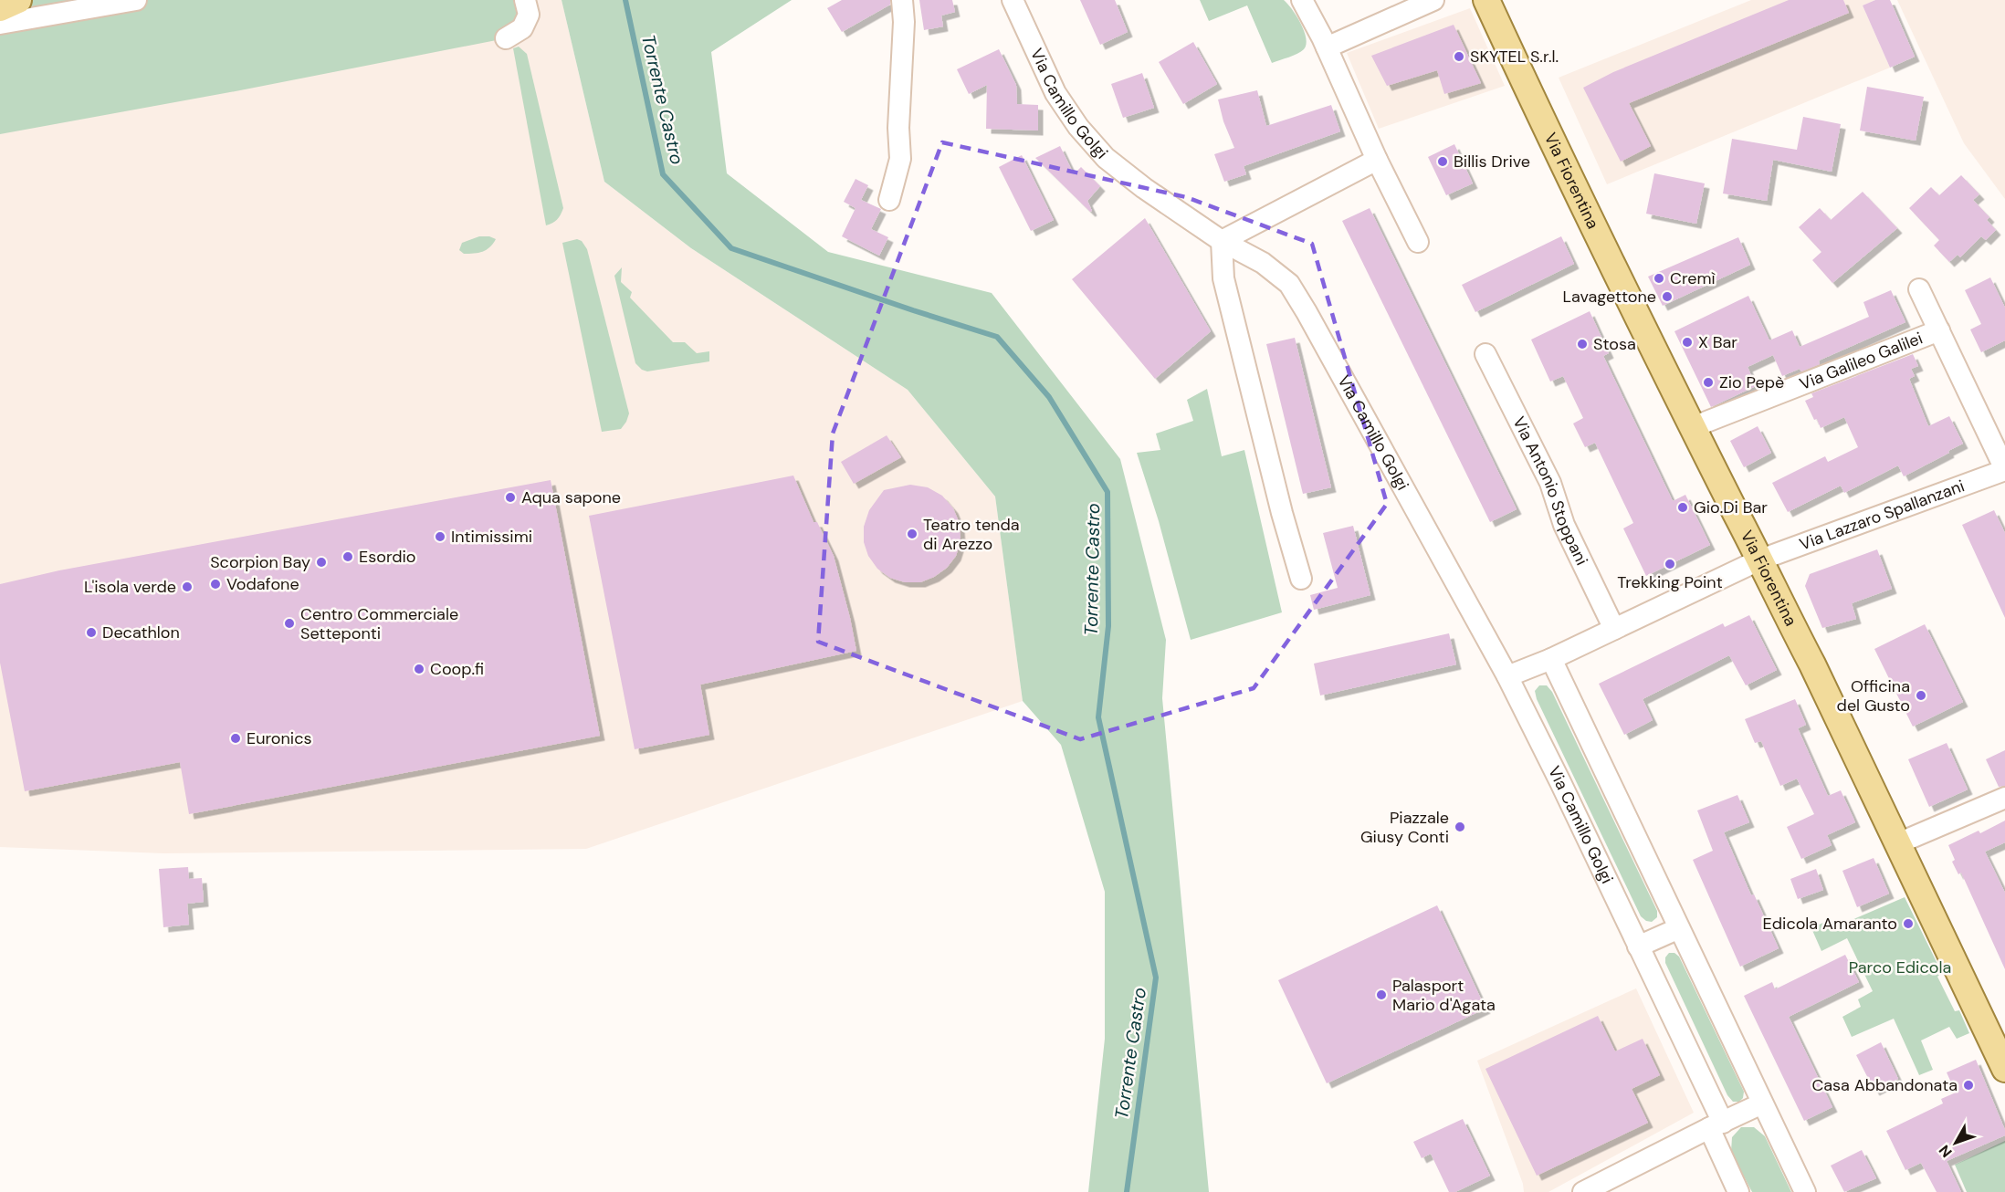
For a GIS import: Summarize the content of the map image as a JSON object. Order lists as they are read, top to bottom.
{
  "streets": {
    "main road": ["Via Fiorentina"],
    "street": [
      "Via Camillo Golgi",
      "Via Galileo Galilei",
      "Via Antonio Stoppani",
      "Via Lazzaro Spallanzani"
    ]
  },
  "crossings": [
    ["Via Camillo Golgi", "Via Lazzaro Spallanzani"],
    ["Via Fiorentina", "Via Galileo Galilei"],
    ["Via Fiorentina", "Via Lazzaro Spallanzani"],
    ["Via Galileo Galilei", "Via Lazzaro Spallanzani"],
    ["Via Antonio Stoppani", "Via Lazzaro Spallanzani"]
  ],
  "water": ["Torrente Castro"],
  "parks": ["Parco Edicola"],
  "places": [
    "SKYTEL S.r.l.",
    "Billis Drive",
    "Cremì",
    "Lavagettone",
    "X Bar",
    "Stosa",
    "Zio Pepè",
    "Aqua sapone",
    "Gio.Di Bar",
    "Teatro tenda di Arezzo",
    "Intimissimi",
    "Esordio",
    "Scorpion Bay",
    "Trekking Point",
    "Vodafone",
    "L'isola verde",
    "Centro Commerciale Setteponti",
    "Decathlon",
    "Coop.fi",
    "Officina del Gusto",
    "Euronics",
    "Piazzale Giusy Conti",
    "Edicola Amaranto",
    "Palasport Mario d'Agata",
    "Casa Abbandonata"
  ],
  "north": "bottom left"
}
